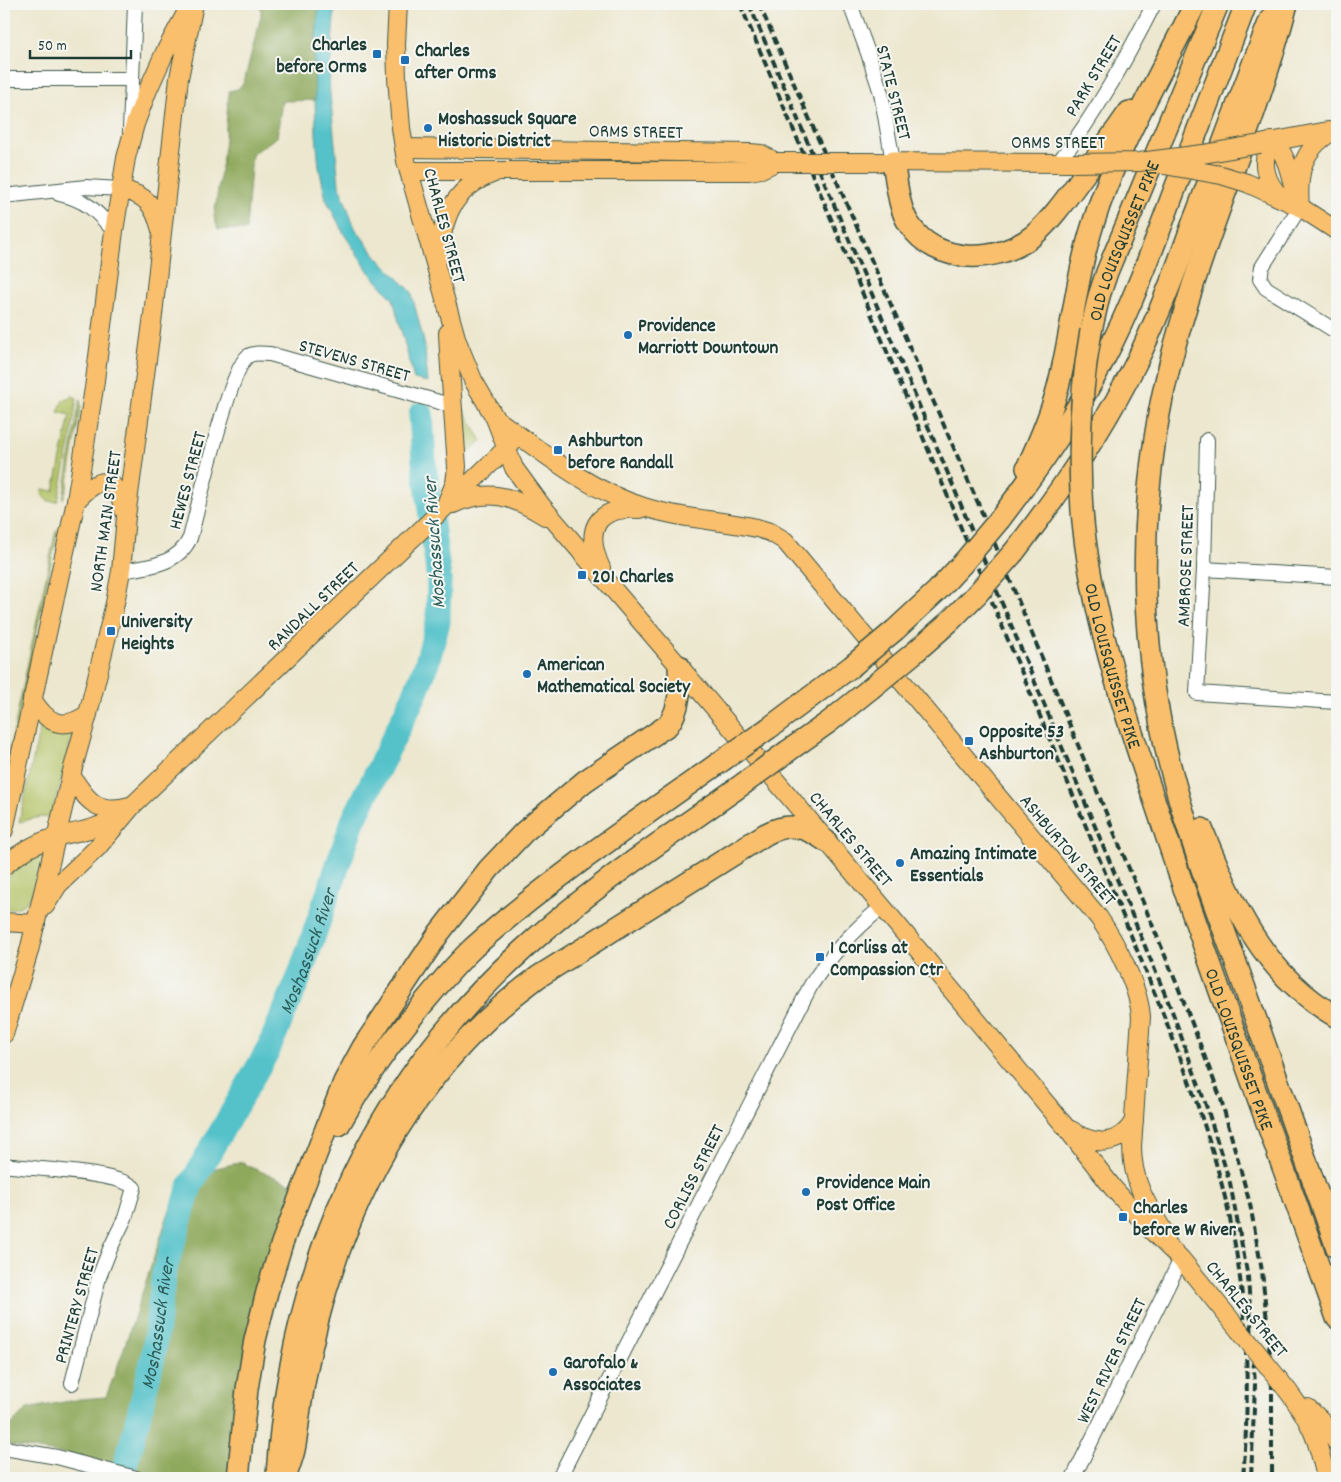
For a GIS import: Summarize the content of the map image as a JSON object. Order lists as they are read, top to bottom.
{
  "streets": {
    "highway": ["OLD LOUISQUISSET PIKE"],
    "main road": [
      "ORMS STREET",
      "CHARLES STREET",
      "NORTH MAIN STREET",
      "RANDALL STREET",
      "ASHBURTON STREET"
    ],
    "street": [
      "PARK STREET",
      "STATE STREET",
      "STEVENS STREET",
      "HEWES STREET",
      "AMBROSE STREET",
      "CORLISS STREET",
      "PRINTERY STREET",
      "WEST RIVER STREET"
    ]
  },
  "crossings": [
    ["PARK STREET", "ORMS STREET"],
    ["STATE STREET", "ORMS STREET"],
    ["ORMS STREET", "CHARLES STREET"],
    ["CHARLES STREET", "RANDALL STREET"],
    ["CHARLES STREET", "ASHBURTON STREET"],
    ["CHARLES STREET", "CORLISS STREET"],
    ["CHARLES STREET", "WEST RIVER STREET"],
    ["STEVENS STREET", "HEWES STREET"],
    ["HEWES STREET", "NORTH MAIN STREET"],
    ["NORTH MAIN STREET", "RANDALL STREET"],
    ["ASHBURTON STREET", "WEST RIVER STREET"]
  ],
  "water": ["Moshassuck River"],
  "places": {
    "transit": [
      "Charles before Orms",
      "Charles after Orms",
      "Ashburton before Randall",
      "201 Charles",
      "University Heights",
      "Opposite 53 Ashburton",
      "1 Corliss at Compassion Ctr",
      "Charles before W River"
    ],
    "other": [
      "Moshassuck Square Historic District",
      "Providence Marriott Downtown",
      "American Mathematical Society",
      "Amazing Intimate Essentials",
      "Providence Main Post Office",
      "Garofalo & Associates"
    ]
  },
  "scale_bar": "50 m"
}
